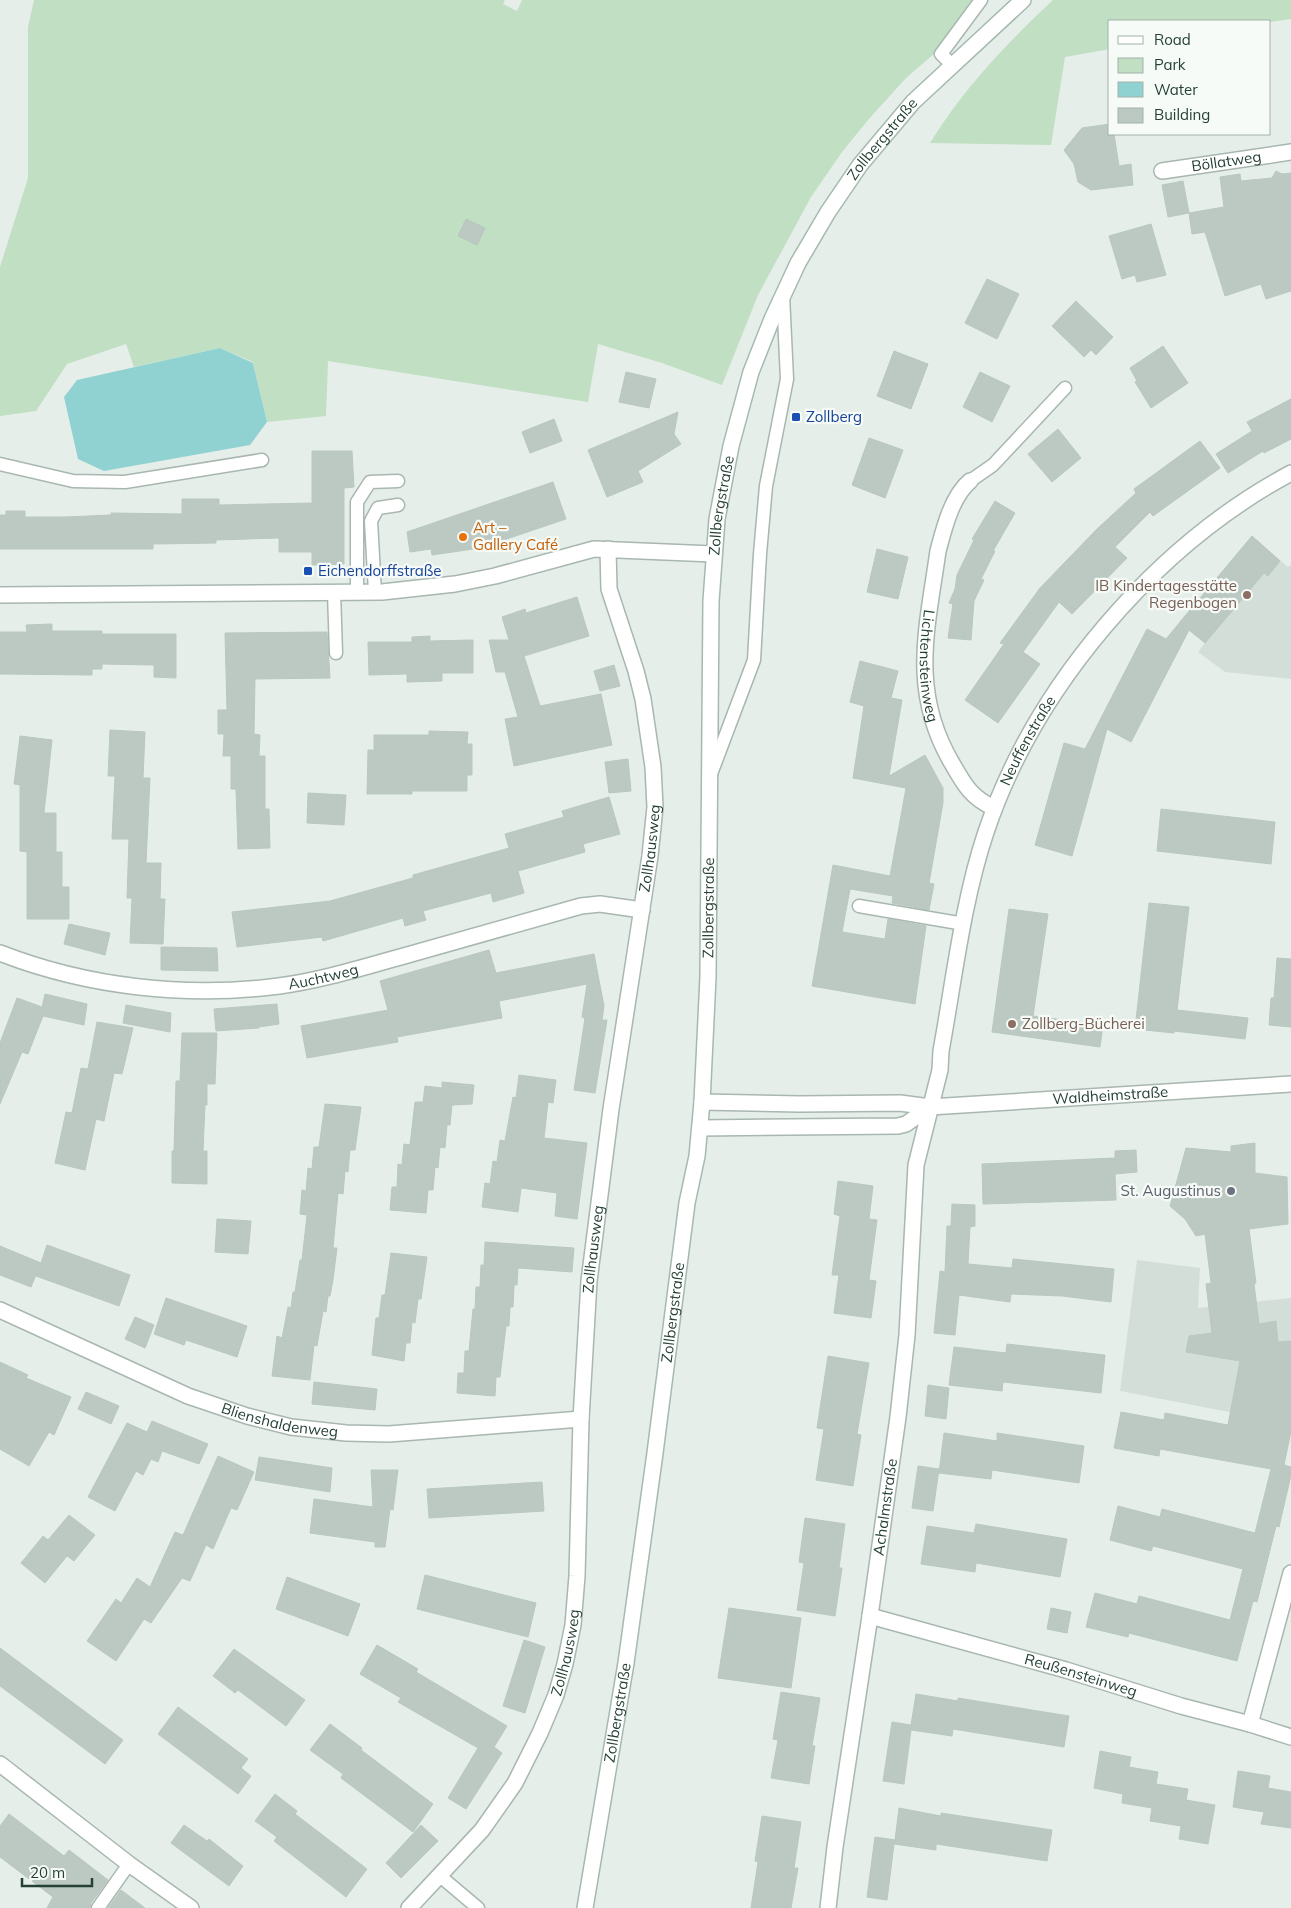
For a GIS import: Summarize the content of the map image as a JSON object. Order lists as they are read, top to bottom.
{
  "streets": {
    "street": [
      "Zollbergstraße",
      "Böllatweg",
      "Lichtensteinweg",
      "Neuffenstraße",
      "Zollhausweg",
      "Auchtweg",
      "Waldheimstraße",
      "Blienshaldenweg",
      "Achalmstraße",
      "Reußensteinweg"
    ]
  },
  "crossings": [
    ["Zollbergstraße", "Waldheimstraße"],
    ["Lichtensteinweg", "Neuffenstraße"],
    ["Neuffenstraße", "Waldheimstraße"],
    ["Neuffenstraße", "Achalmstraße"],
    ["Zollhausweg", "Auchtweg"],
    ["Zollhausweg", "Blienshaldenweg"],
    ["Waldheimstraße", "Achalmstraße"],
    ["Achalmstraße", "Reußensteinweg"]
  ],
  "places": {
    "transit": ["Zollberg", "Eichendorffstraße"],
    "other": [
      "Art – Gallery Café",
      "IB Kindertagesstätte Regenbogen",
      "Zollberg-Bücherei",
      "St. Augustinus"
    ]
  },
  "legend": [
    "Road",
    "Park",
    "Water",
    "Building"
  ],
  "scale_bar": "20 m"
}
